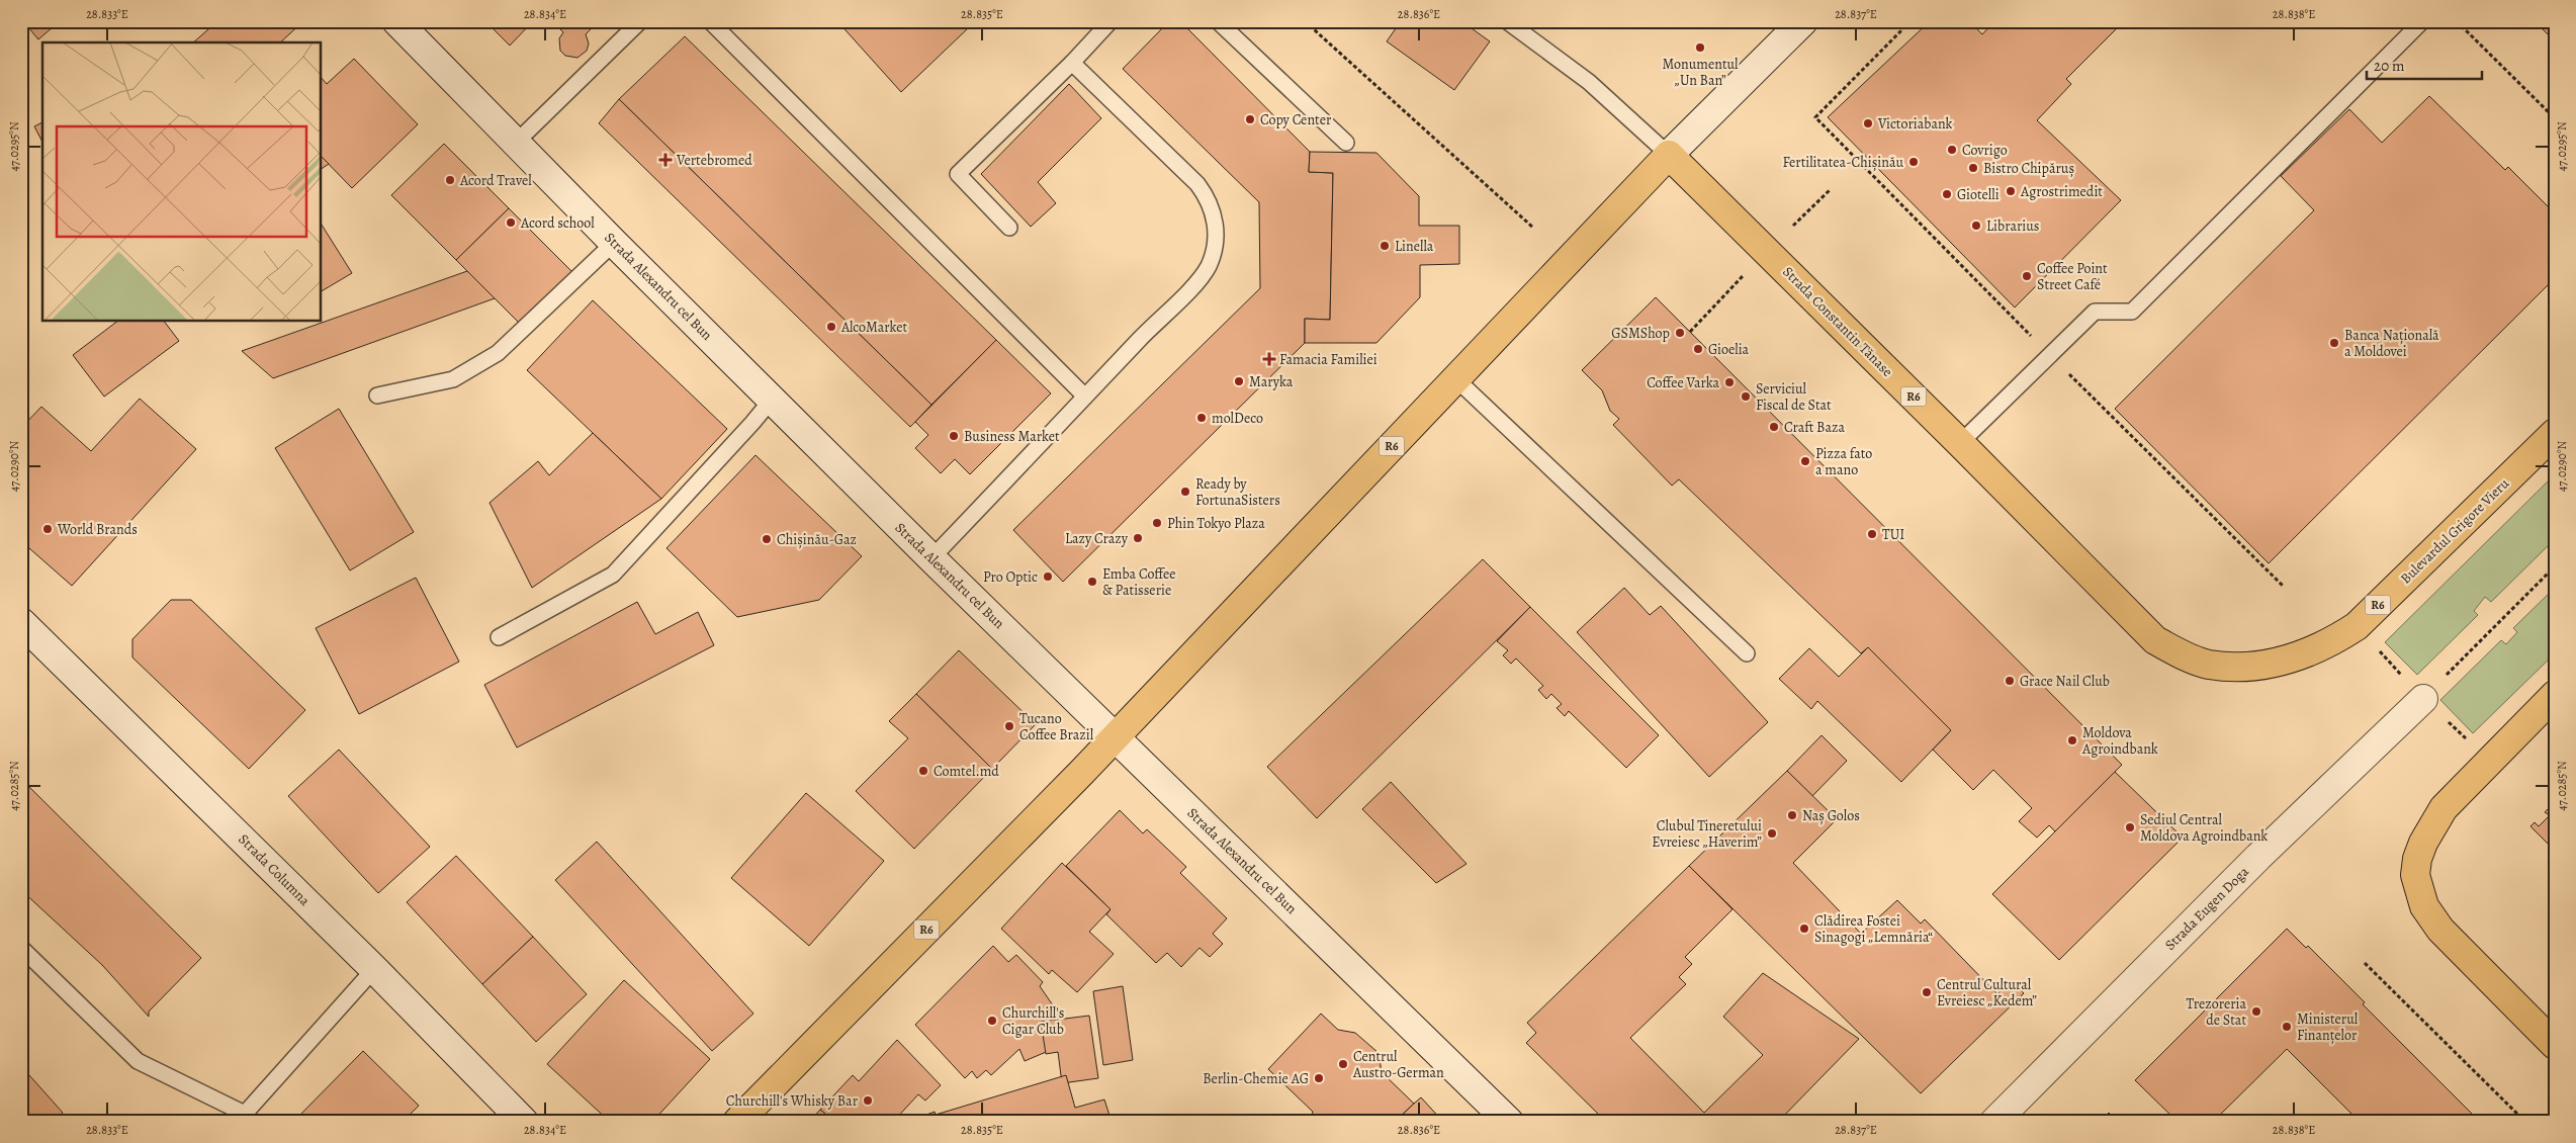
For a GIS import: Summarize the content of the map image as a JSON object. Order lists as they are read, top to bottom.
{
  "streets": {
    "main road": [
      "Strada Alexandru cel Bun",
      "Strada Constantin Tănase",
      "R6",
      "Bulevardul Grigore Vieru",
      "Strada Columna",
      "Strada Eugen Doga"
    ]
  },
  "crossings": [
    ["Strada Alexandru cel Bun", "R6"],
    ["Strada Constantin Tănase", "R6"],
    ["Strada Constantin Tănase", "Bulevardul Grigore Vieru"]
  ],
  "places": {
    "other": [
      "Monumentul „Un Ban”",
      "Copy Center",
      "Victoriabank",
      "Covrigo",
      "Fertilitatea-Chișinău",
      "Bistro Chipăruș",
      "Acord Travel",
      "Agrostrimedit",
      "Giotelli",
      "Acord school",
      "Librarius",
      "Linella",
      "Coffee Point Street Café",
      "AlcoMarket",
      "GSMShop",
      "Banca Națională a Moldovei",
      "Gioelia",
      "Maryka",
      "Coffee Varka",
      "Serviciul Fiscal de Stat",
      "molDeco",
      "Craft Baza",
      "Business Market",
      "Pizza fato a mano",
      "Ready by FortunaSisters",
      "Phin Tokyo Plaza",
      "World Brands",
      "TUI",
      "Lazy Crazy",
      "Chișinău-Gaz",
      "Pro Optic",
      "Emba Coffee & Patisserie",
      "Grace Nail Club",
      "Tucano Coffee Brazil",
      "Moldova Agroindbank",
      "Comtel.md",
      "Naș Golos",
      "Sediul Central Moldova Agroindbank",
      "Clubul Tineretului Evreiesc „Haverim”",
      "Clădirea Fostei Sinagogi „Lemnăria“",
      "Centrul Cultural Evreiesc „Kedem”",
      "Trezoreria de Stat",
      "Churchill's Cigar Club",
      "Ministerul Finanțelor",
      "Centrul Austro-German",
      "Berlin-Chemie AG",
      "Churchill's Whisky Bar"
    ],
    "health": ["Vertebromed", "Famacia Familiei"]
  },
  "scale_bar": "20 m",
  "coordinates": [
    "28.833°E",
    "28.834°E",
    "28.835°E",
    "28.836°E",
    "28.837°E",
    "28.838°E",
    "47.0295°N",
    "47.0290°N",
    "47.0285°N"
  ]
}
